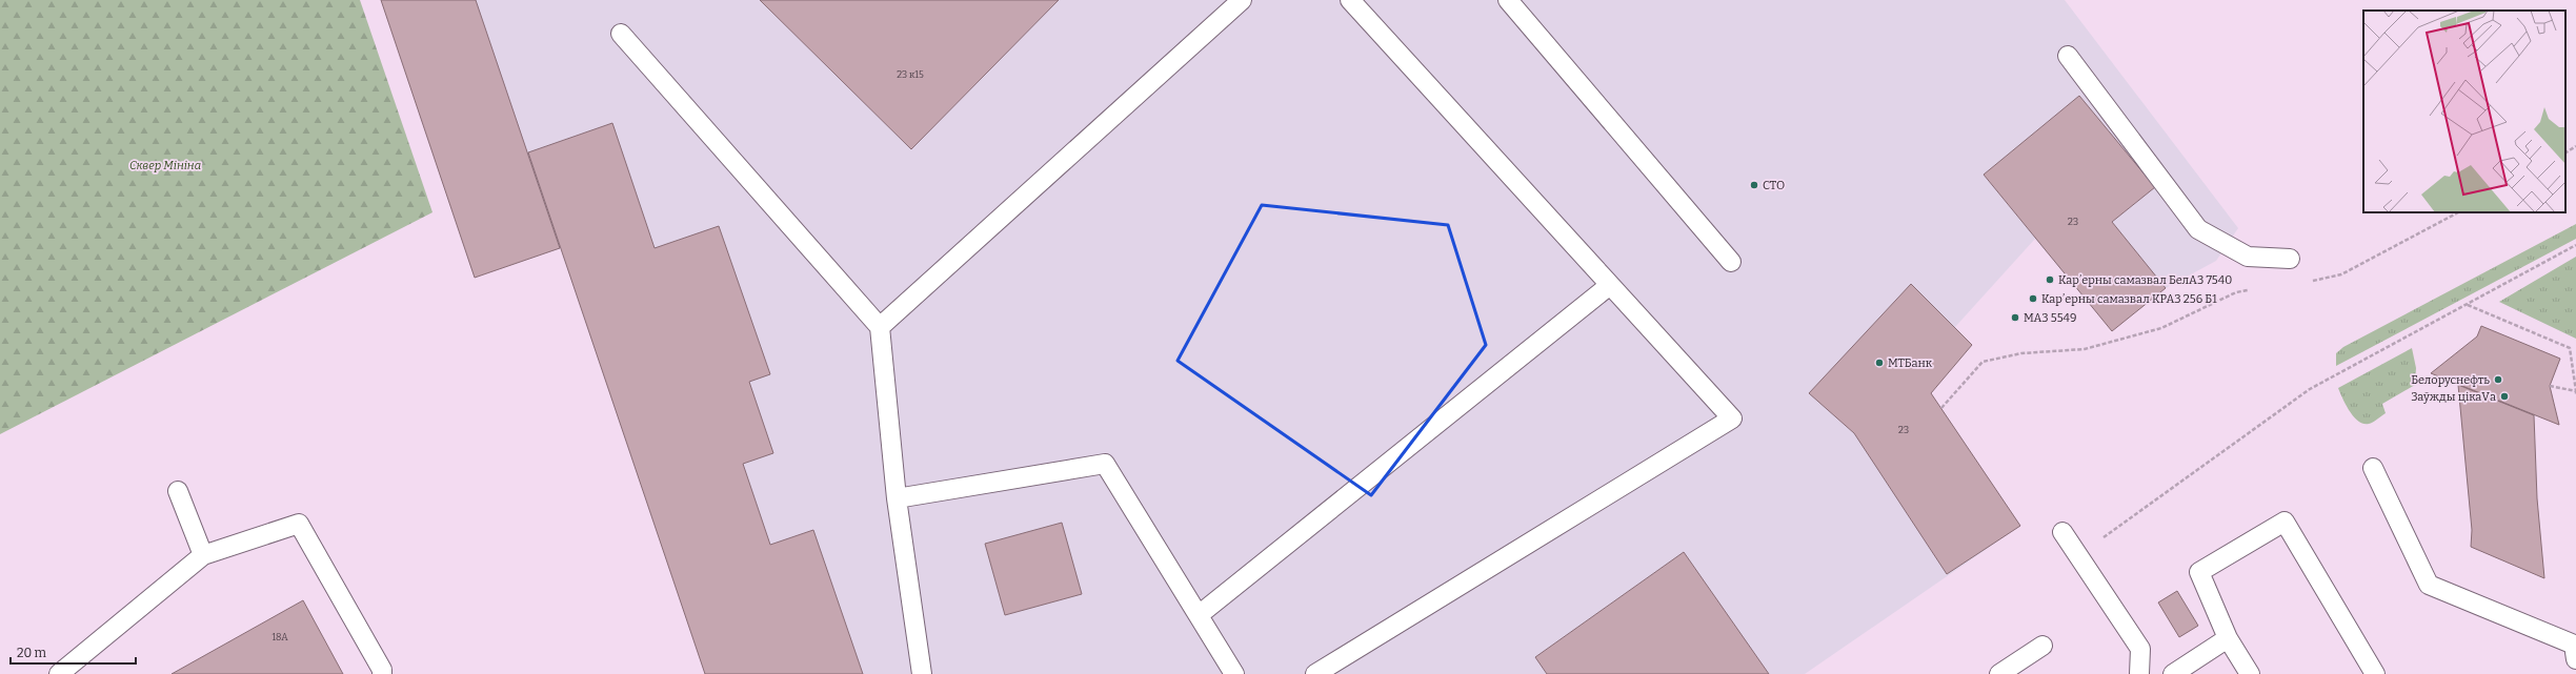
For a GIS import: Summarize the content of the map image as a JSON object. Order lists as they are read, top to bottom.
{
  "parks": ["Сквер Мініна"],
  "places": [
    "СТО",
    "Карʼерны самазвал БелАЗ 7540",
    "Карʼерны самазвал КРАЗ 256 Б1",
    "МАЗ 5549",
    "МТБанк",
    "Белоруснефть",
    "Заўжды цікаVа"
  ],
  "house_numbers": [
    "23 к15",
    "23",
    "23",
    "18А"
  ],
  "scale_bar": "20 m"
}
